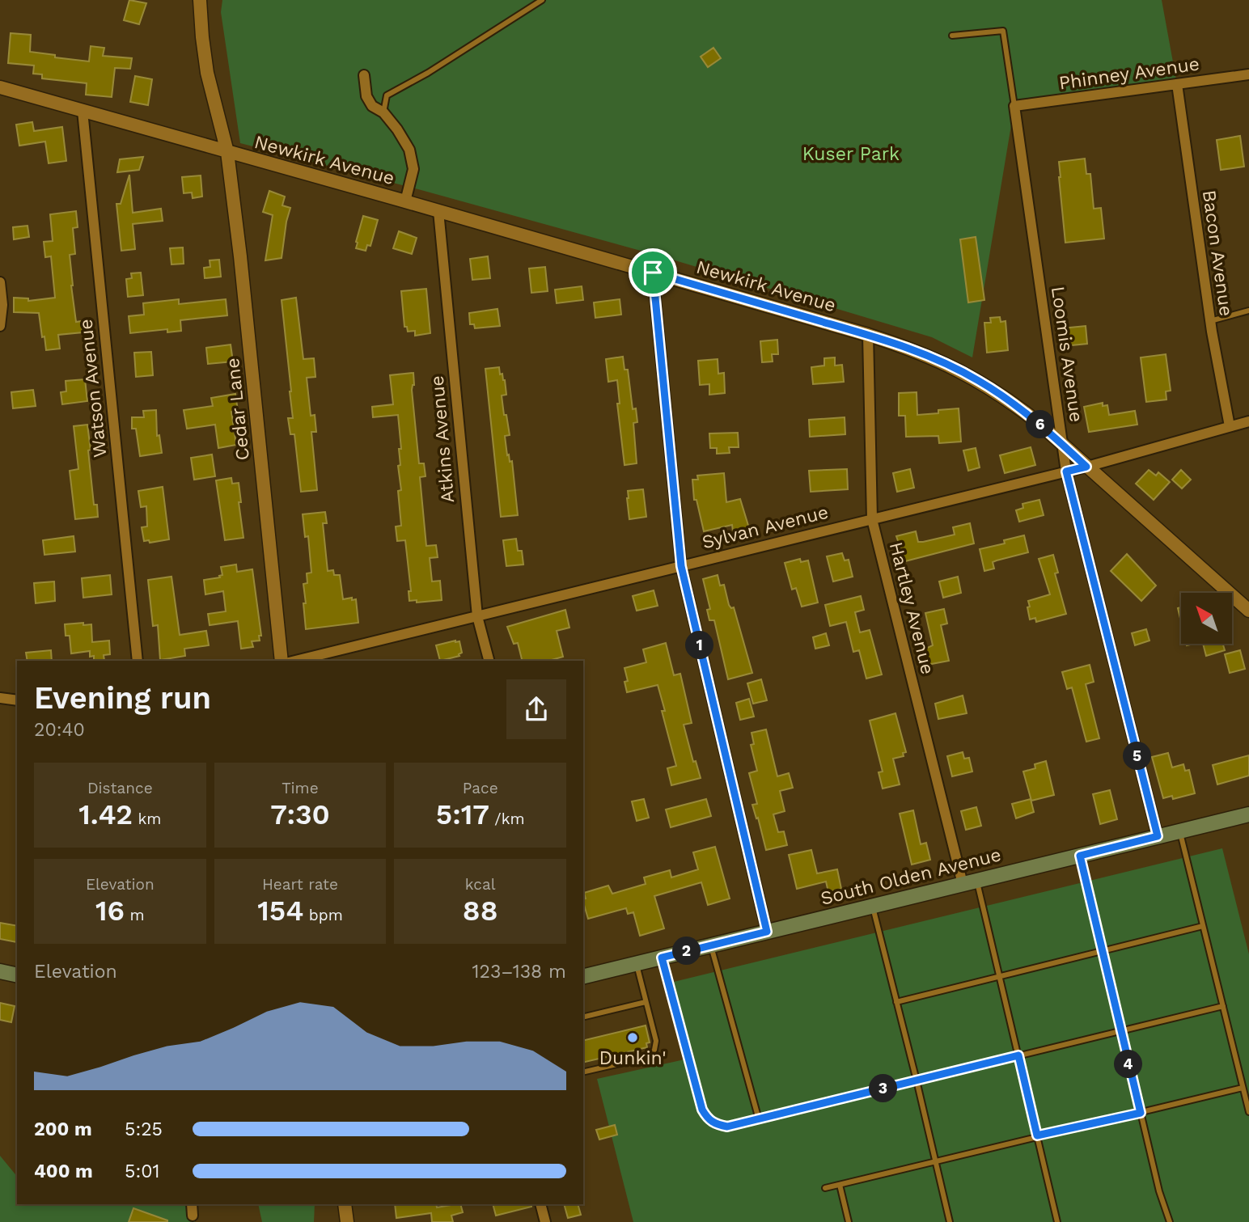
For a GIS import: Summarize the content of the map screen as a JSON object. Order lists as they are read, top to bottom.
{
  "streets": {
    "main road": ["South Olden Avenue"],
    "street": [
      "Phinney Avenue",
      "Newkirk Avenue",
      "Bacon Avenue",
      "Loomis Avenue",
      "Watson Avenue",
      "Cedar Lane",
      "Atkins Avenue",
      "Sylvan Avenue",
      "Hartley Avenue"
    ]
  },
  "crossings": [
    ["Phinney Avenue", "Bacon Avenue"],
    ["Phinney Avenue", "Loomis Avenue"],
    ["Newkirk Avenue", "Loomis Avenue"],
    ["Newkirk Avenue", "Watson Avenue"],
    ["Newkirk Avenue", "Cedar Lane"],
    ["Newkirk Avenue", "Atkins Avenue"],
    ["Newkirk Avenue", "Sylvan Avenue"],
    ["Newkirk Avenue", "Hartley Avenue"],
    ["Bacon Avenue", "Sylvan Avenue"],
    ["Loomis Avenue", "Sylvan Avenue"],
    ["Loomis Avenue", "South Olden Avenue"],
    ["Atkins Avenue", "Sylvan Avenue"],
    ["Sylvan Avenue", "Hartley Avenue"],
    ["Hartley Avenue", "South Olden Avenue"]
  ],
  "parks": ["Kuser Park"],
  "places": ["Dunkin'"],
  "north": "top left",
  "page": {
    "pins": [
      "6",
      "1",
      "5",
      "2",
      "4",
      "3"
    ],
    "heading": ["Evening run", "20:40"],
    "stats": [
      ["Distance", "1.42 km"],
      ["Time", "7:30"],
      ["Pace", "5:17 /km"],
      ["Elevation", "16 m"],
      ["Heart rate", "154 bpm"],
      ["kcal", "88"]
    ],
    "chart": ["Elevation", "123–138 m"],
    "list": [
      {
        "name": "200 m",
        "note": "5:25"
      },
      {
        "name": "400 m",
        "note": "5:01"
      }
    ]
  }
}
